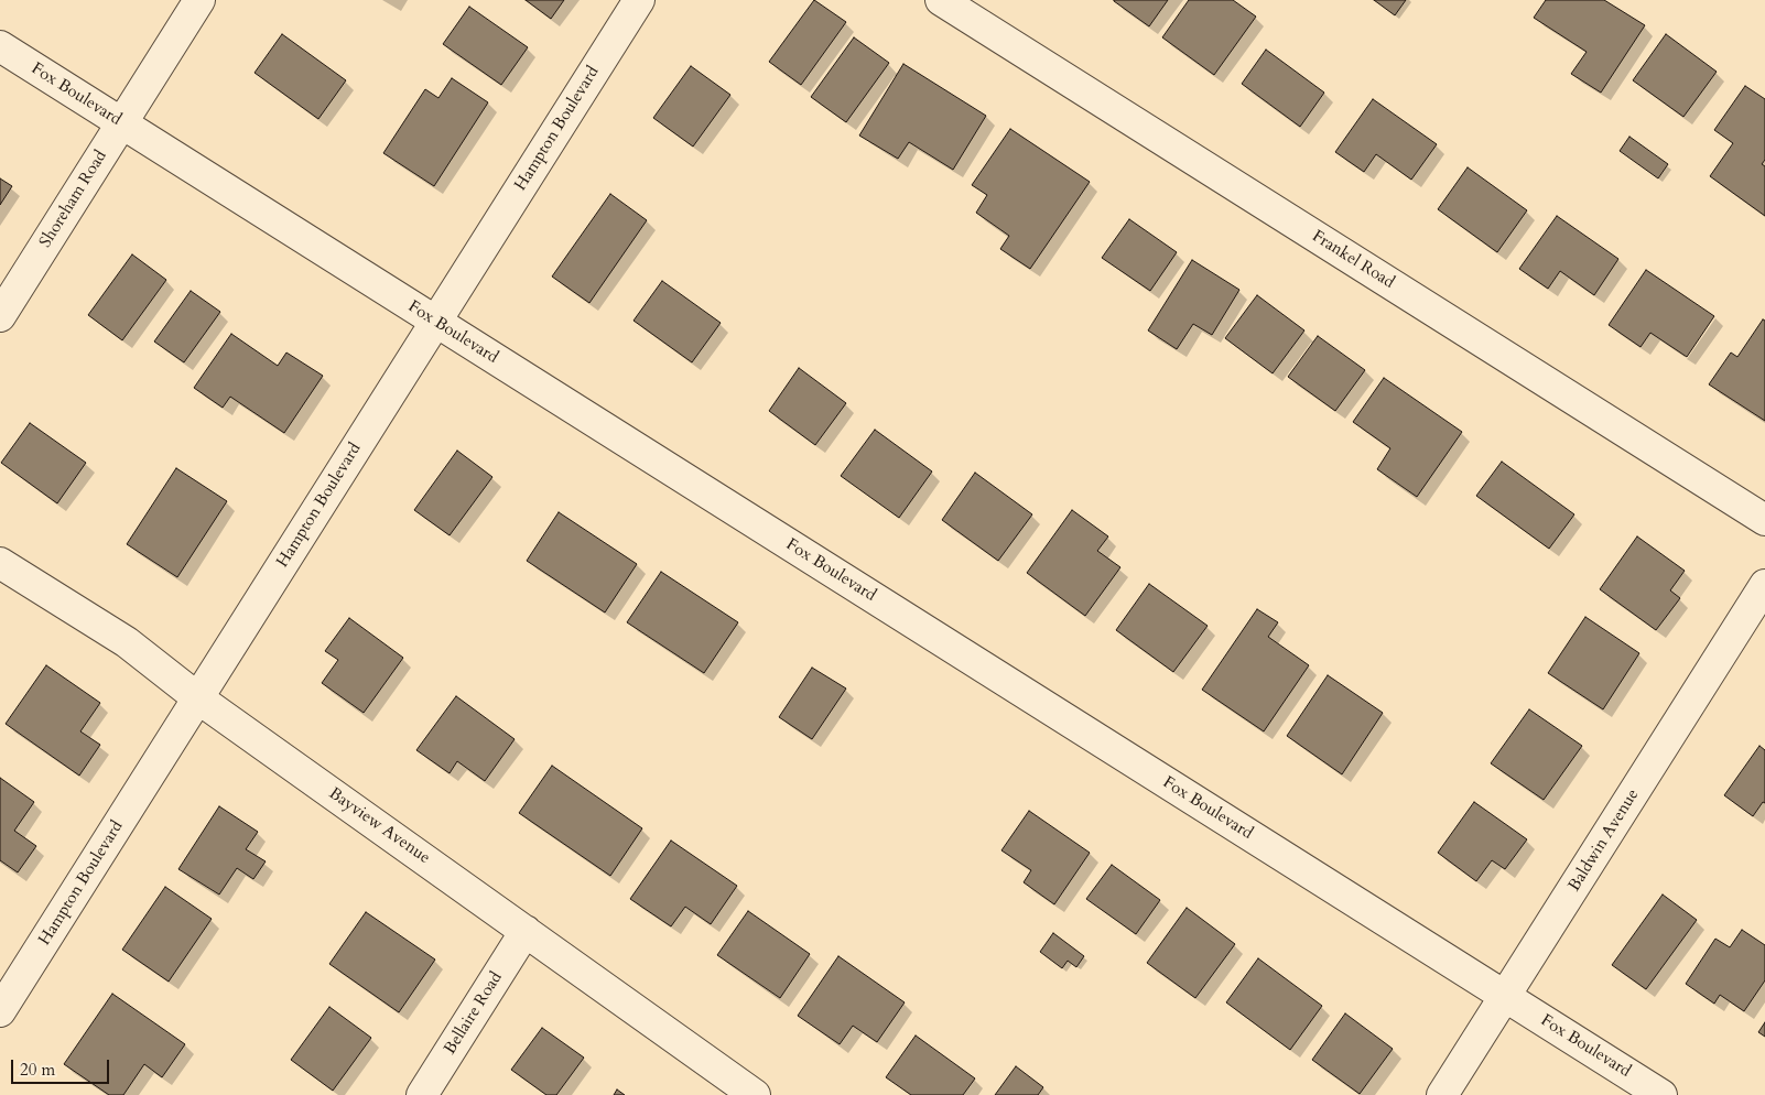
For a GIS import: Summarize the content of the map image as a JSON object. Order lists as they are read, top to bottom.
{
  "streets": {
    "street": [
      "Fox Boulevard",
      "Hampton Boulevard",
      "Shoreham Road",
      "Frankel Road",
      "Bayview Avenue",
      "Baldwin Avenue",
      "Bellaire Road"
    ]
  },
  "crossings": [
    ["Fox Boulevard", "Hampton Boulevard"],
    ["Fox Boulevard", "Shoreham Road"],
    ["Fox Boulevard", "Baldwin Avenue"],
    ["Hampton Boulevard", "Bayview Avenue"],
    ["Bayview Avenue", "Bellaire Road"]
  ],
  "scale_bar": "20 m"
}
